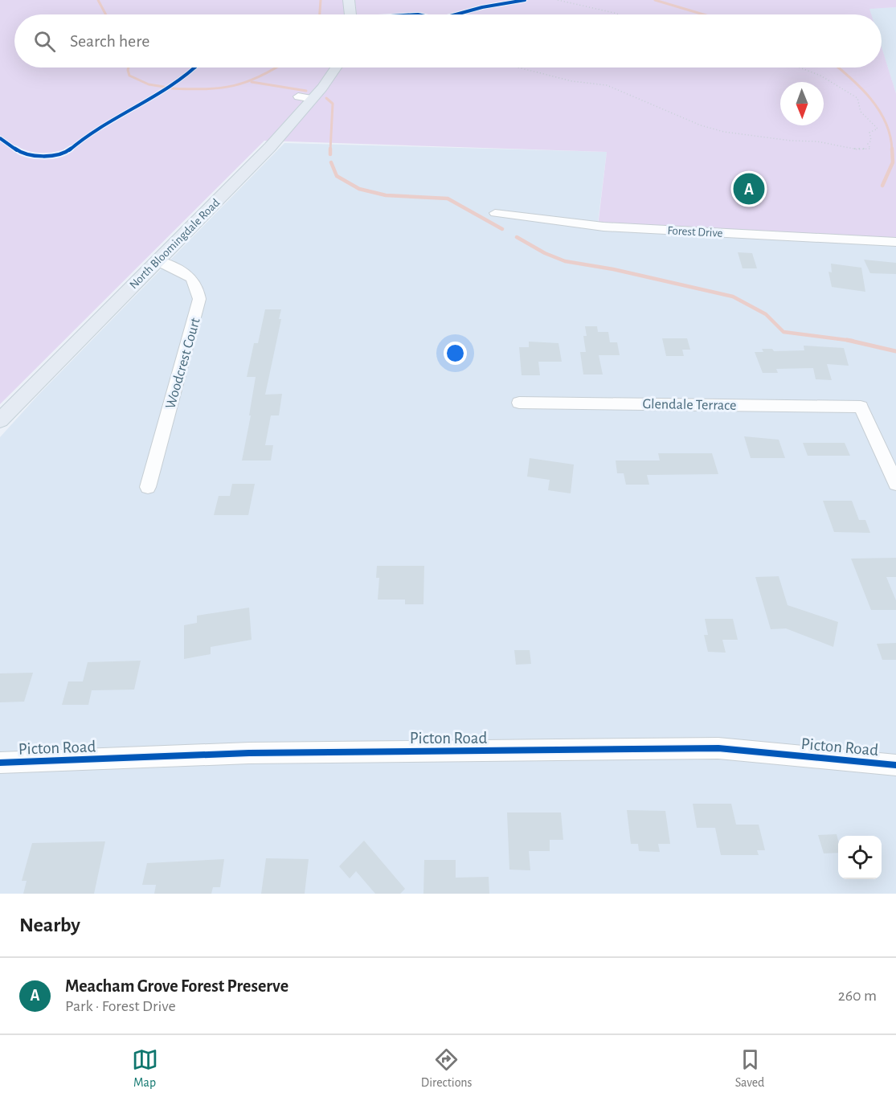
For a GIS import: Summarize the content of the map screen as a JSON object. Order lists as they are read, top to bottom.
{
  "streets": {
    "main road": ["North Bloomingdale Road"],
    "street": [
      "Forest Drive",
      "Woodcrest Court",
      "Glendale Terrace",
      "Picton Road"
    ]
  },
  "crossings": [
    ["North Bloomingdale Road", "Woodcrest Court"]
  ],
  "north": "bottom",
  "page": {
    "search": "Search here",
    "pins": "A",
    "heading": "Nearby",
    "list": [
      {
        "mark": "A",
        "name": "Meacham Grove Forest Preserve",
        "note": "Park · Forest Drive",
        "value": "260 m"
      }
    ],
    "nav": ["Map", "Directions", "Saved"]
  }
}
